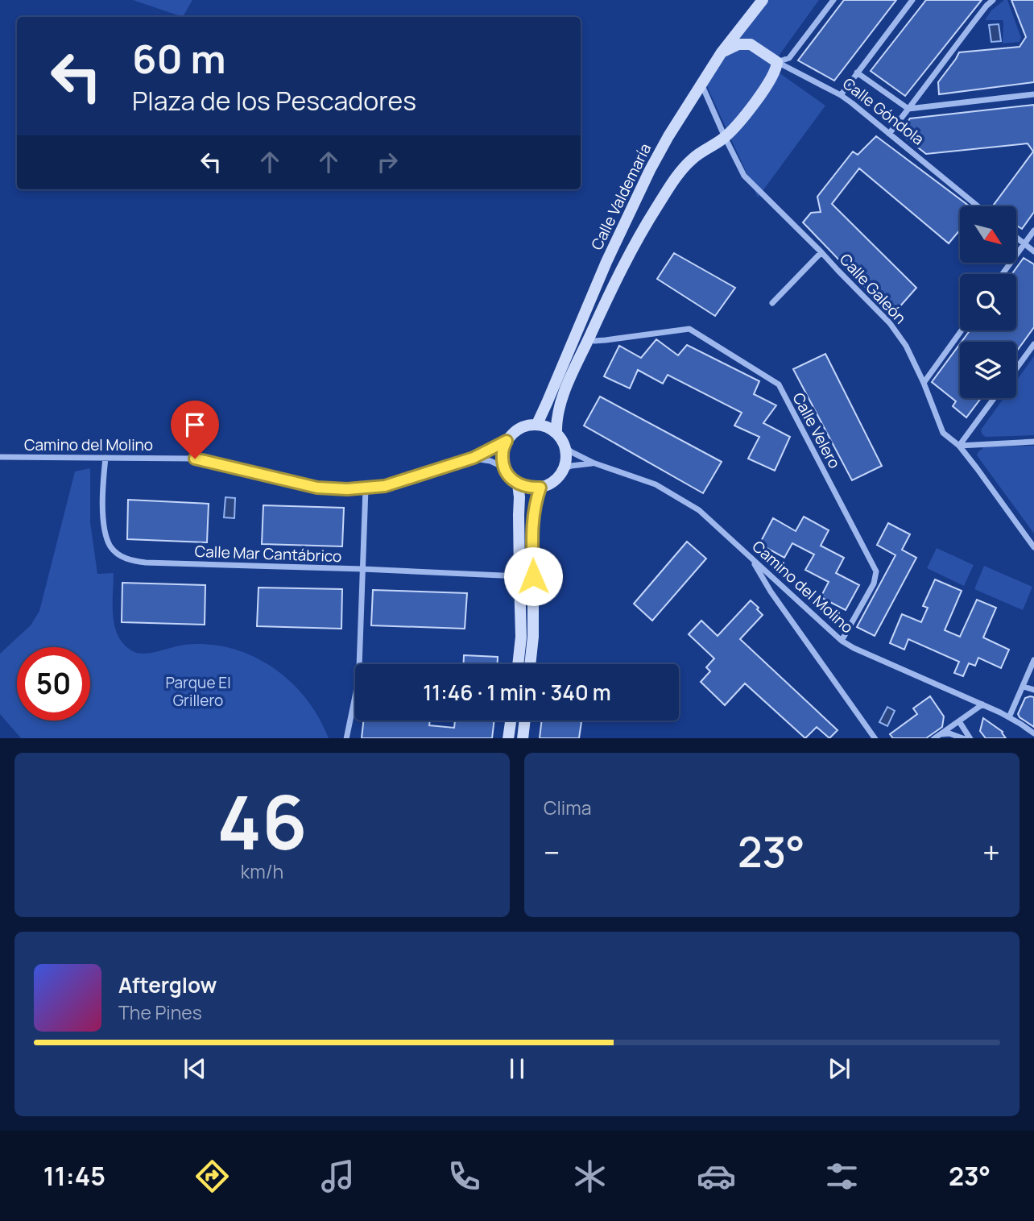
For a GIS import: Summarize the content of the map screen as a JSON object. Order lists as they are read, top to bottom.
{
  "streets": {
    "main road": ["Calle Góndola", "Calle Valdemaría"],
    "street": [
      "Calle Galeón",
      "Calle Velero",
      "Camino del Molino",
      "Calle Mar Cantábrico"
    ]
  },
  "crossings": [
    ["Calle Góndola", "Calle Valdemaría"],
    ["Calle Valdemaría", "Calle Galeón"],
    ["Calle Valdemaría", "Calle Velero"],
    ["Calle Valdemaría", "Camino del Molino"],
    ["Calle Velero", "Camino del Molino"],
    ["Camino del Molino", "Calle Mar Cantábrico"]
  ],
  "parks": ["Parque El Grillero"],
  "north": "bottom right",
  "page": {
    "turn": ["60 m", "Plaza de los Pescadores"],
    "limit": "50",
    "trip": "11:46 · 1 min · 340 m",
    "tile": [
      ["46", "km/h"],
      "Clima"
    ],
    "heat": ["−", "23°", "+"],
    "song": ["Afterglow", "The Pines"],
    "tabs": ["11:45", "23°"]
  }
}
